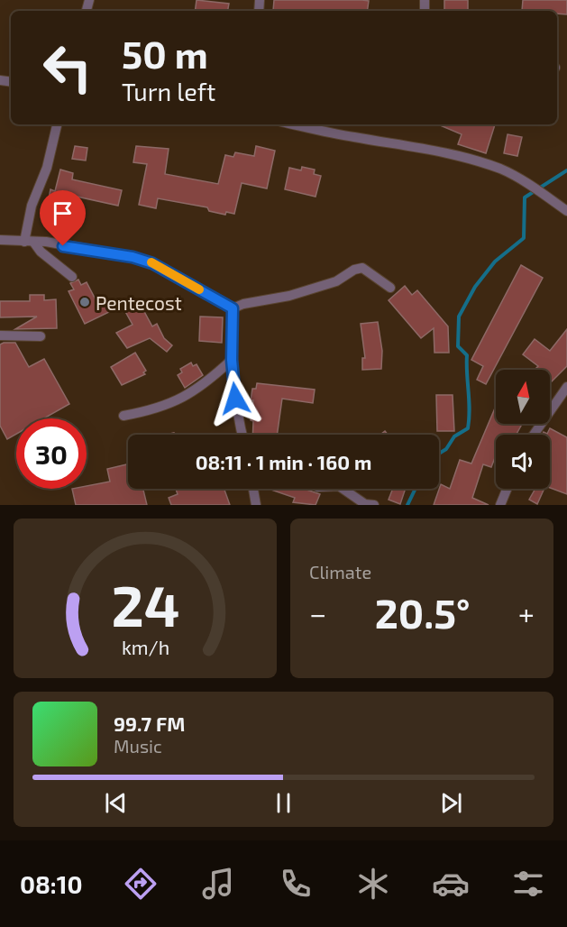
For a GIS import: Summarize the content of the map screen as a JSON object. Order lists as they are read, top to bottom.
{
  "places": ["Pentecost"],
  "north": "top",
  "page": {
    "turn": ["50 m", "Turn left"],
    "limit": "30",
    "trip": "08:11 · 1 min · 160 m",
    "tile": "Climate",
    "heat": ["−", "20.5°", "+"],
    "song": ["99.7 FM", "Music"],
    "tabs": "08:10",
    "gauge": ["24", "km/h"]
  }
}
